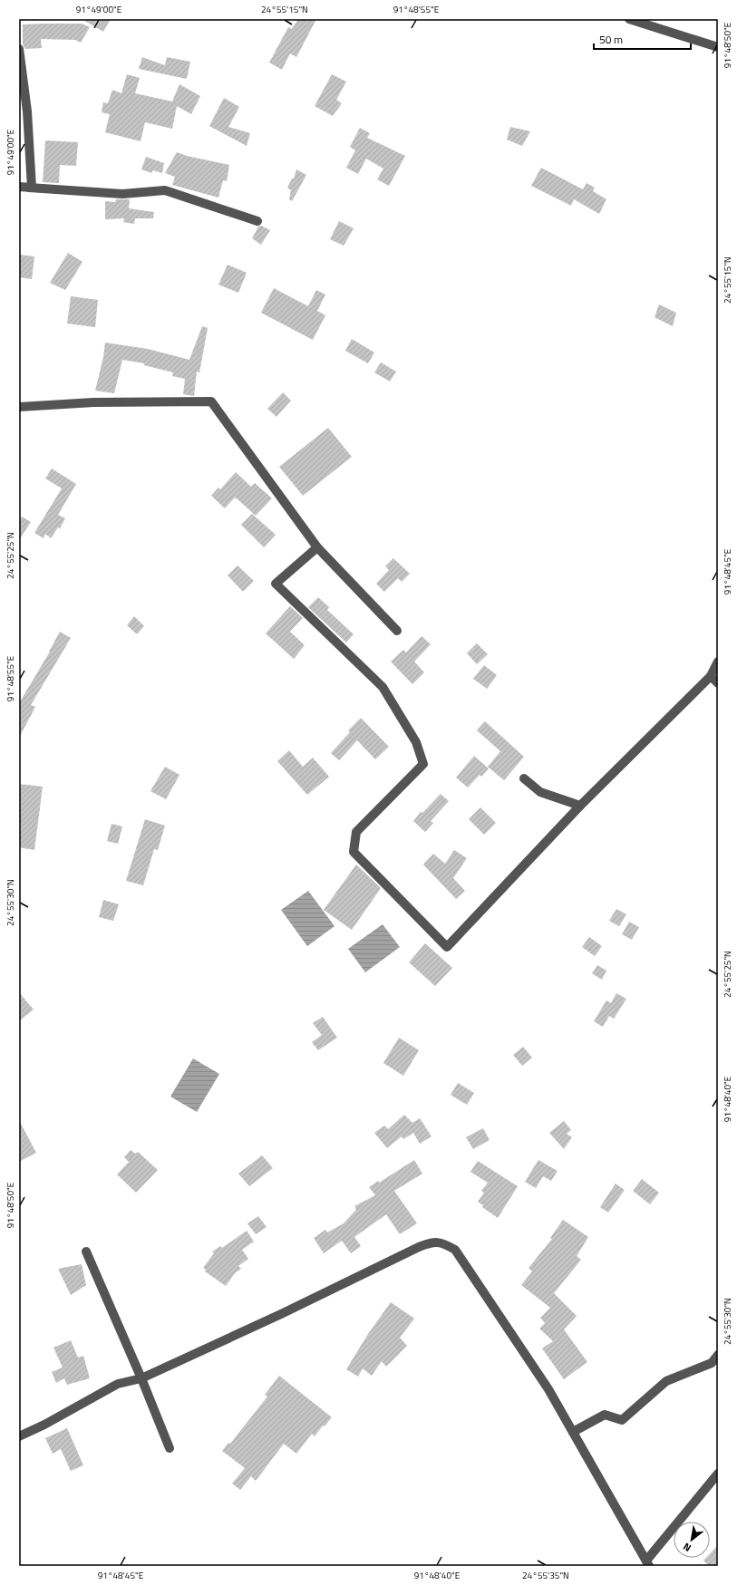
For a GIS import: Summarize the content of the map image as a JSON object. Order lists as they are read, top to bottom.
{
  "scale_bar": "50 m",
  "north": "bottom left",
  "coordinates": [
    "91°49'00\"E",
    "24°55'15\"N",
    "91°48'55\"E",
    "91°48'50\"E",
    "24°55'25\"N",
    "91°48'45\"E",
    "24°55'30\"N",
    "91°48'40\"E",
    "24°55'35\"N"
  ]
}
